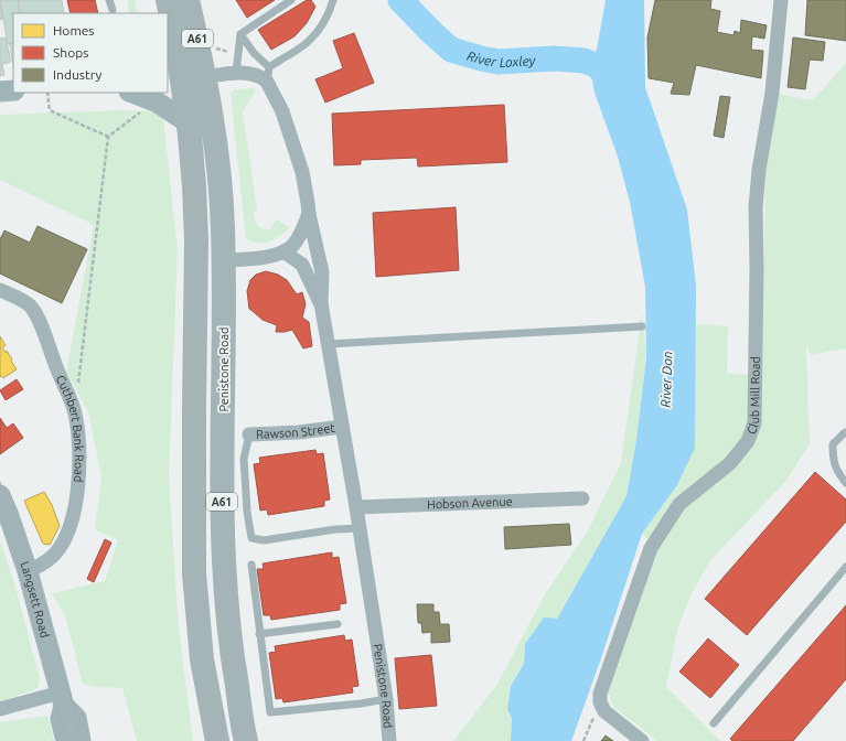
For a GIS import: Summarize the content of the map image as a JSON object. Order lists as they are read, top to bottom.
{
  "streets": {
    "highway": ["A61", "Penistone Road"],
    "street": [
      "Club Mill Road",
      "Cuthbert Bank Road",
      "Rawson Street",
      "Hobson Avenue",
      "Langsett Road"
    ]
  },
  "crossings": [
    ["Penistone Road", "Rawson Street"],
    ["Penistone Road", "Hobson Avenue"],
    ["Cuthbert Bank Road", "Langsett Road"]
  ],
  "water": ["River Loxley", "River Don"],
  "legend": ["Homes", "Shops", "Industry"]
}
